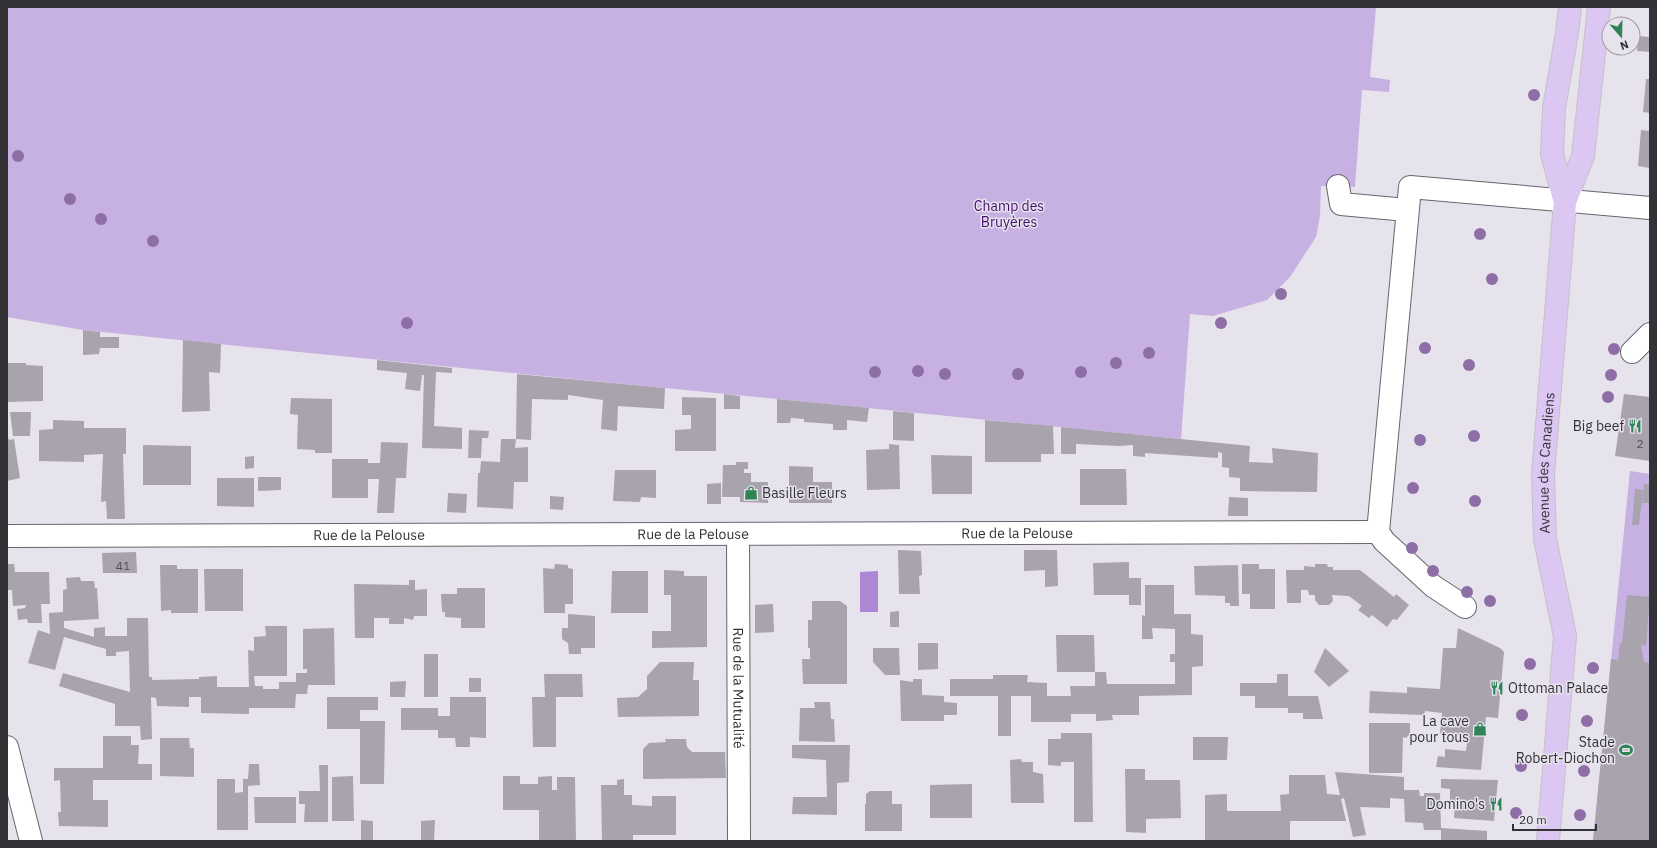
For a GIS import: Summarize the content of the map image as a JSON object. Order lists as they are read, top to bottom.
{
  "streets": {
    "main road": ["Avenue des Canadiens"],
    "street": ["Rue de la Pelouse", "Rue de la Mutualité"]
  },
  "crossings": [
    ["Rue de la Pelouse", "Rue de la Mutualité"]
  ],
  "parks": ["Champ des Bruyères"],
  "places": {
    "restaurant": ["Big beef", "Ottoman Palace", "Domino's"],
    "shop": ["Basille Fleurs", "La cave pour tous"],
    "sports": ["Stade Robert-Diochon"]
  },
  "house_numbers": ["2", "41"],
  "scale_bar": "20 m",
  "north": "bottom"
}
